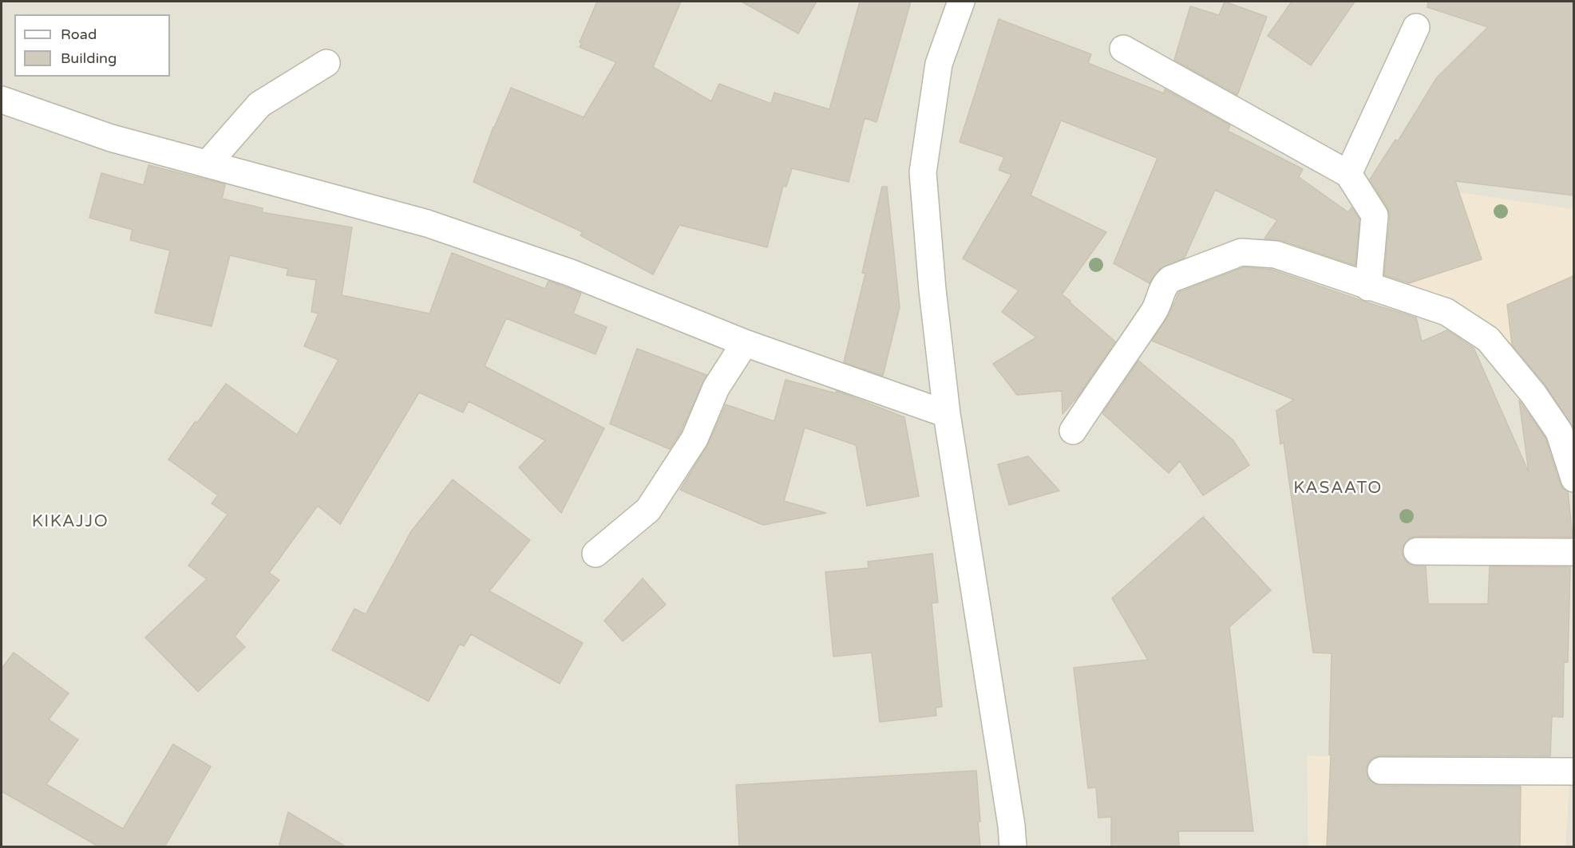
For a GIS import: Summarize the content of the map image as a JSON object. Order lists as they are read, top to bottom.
{
  "districts": ["KASAATO", "KIKAJJO"],
  "legend": ["Road", "Building"]
}
